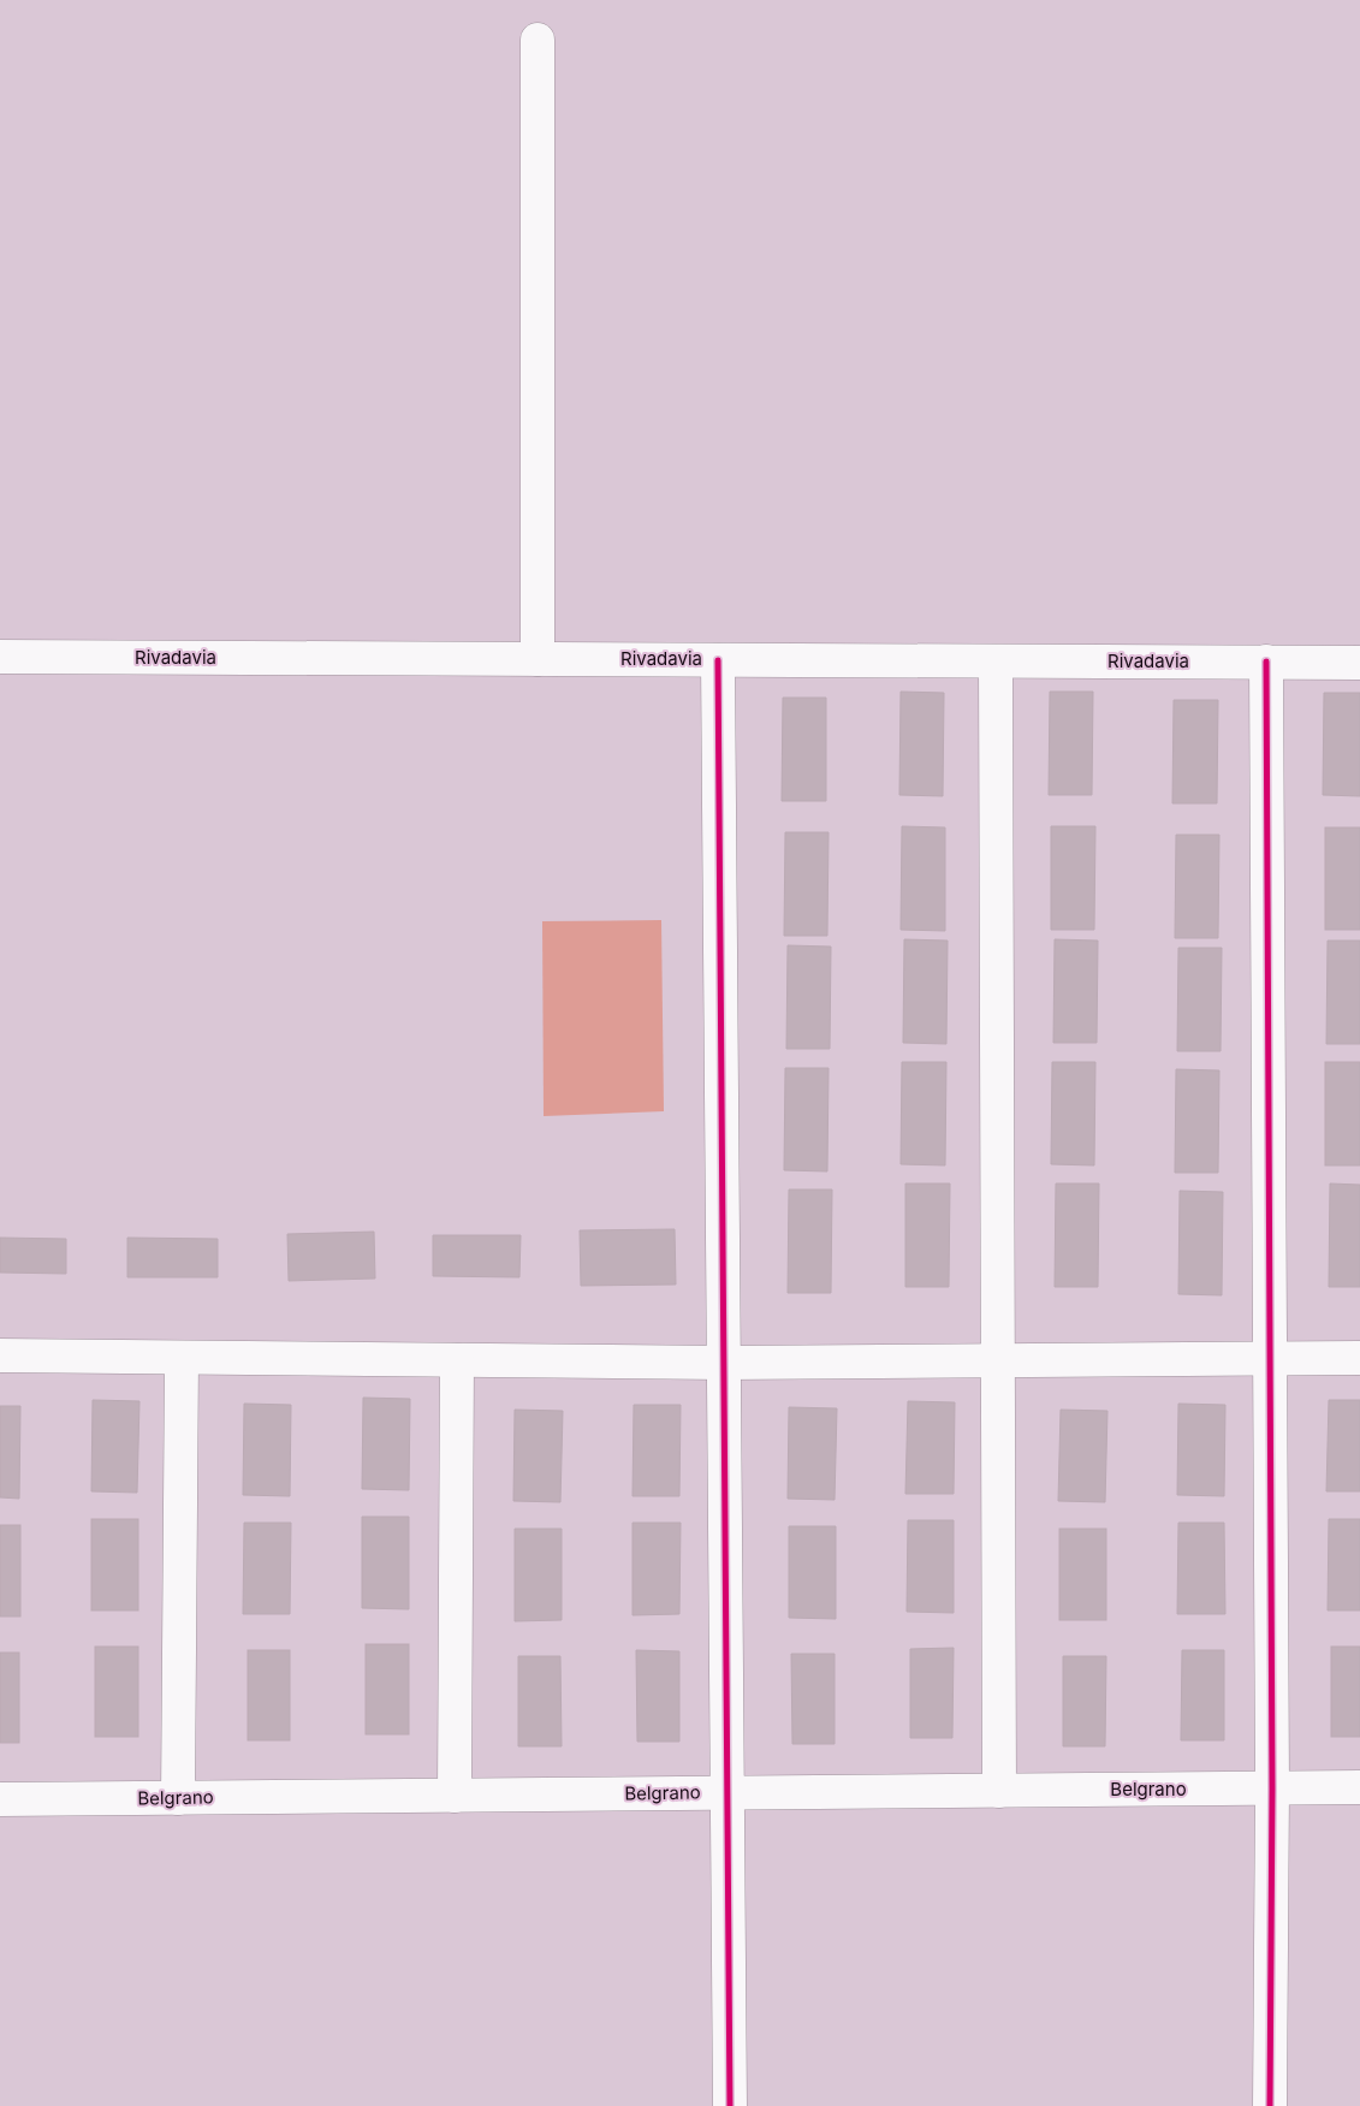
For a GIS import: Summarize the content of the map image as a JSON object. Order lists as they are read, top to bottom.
{
  "streets": {
    "street": ["Rivadavia", "Belgrano"]
  }
}
